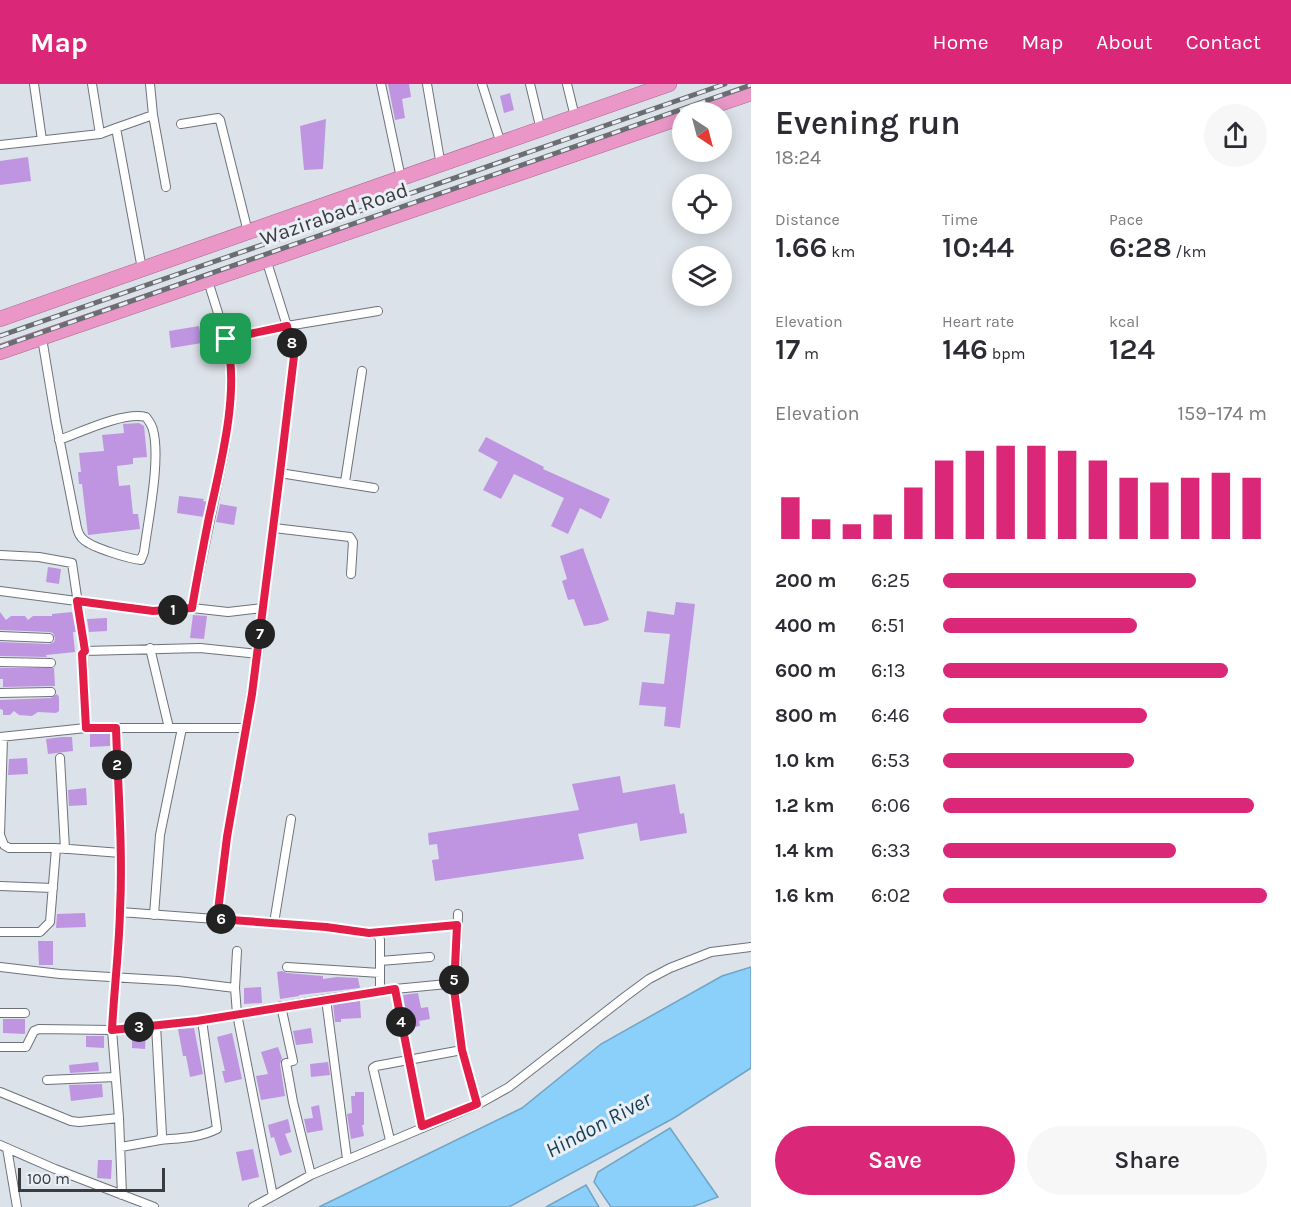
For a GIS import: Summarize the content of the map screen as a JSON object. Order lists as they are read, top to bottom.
{
  "streets": {
    "highway": ["Wazirabad Road"]
  },
  "water": ["Hindon River"],
  "scale_bar": "100 m",
  "north": "bottom right",
  "page": {
    "header": "Map",
    "nav": [
      "Home",
      "Map",
      "About",
      "Contact"
    ],
    "heading": ["Evening run", "18:24"],
    "stats": [
      ["Distance", "1.66 km"],
      ["Time", "10:44"],
      ["Pace", "6:28 /km"],
      ["Elevation", "17 m"],
      ["Heart rate", "146 bpm"],
      ["kcal", "124"]
    ],
    "pins": [
      "8",
      "1",
      "7",
      "2",
      "6",
      "5",
      "4",
      "3"
    ],
    "chart": ["Elevation", "159–174 m"],
    "list": [
      {
        "name": "200 m",
        "note": "6:25"
      },
      {
        "name": "400 m",
        "note": "6:51"
      },
      {
        "name": "600 m",
        "note": "6:13"
      },
      {
        "name": "800 m",
        "note": "6:46"
      },
      {
        "name": "1.0 km",
        "note": "6:53"
      },
      {
        "name": "1.2 km",
        "note": "6:06"
      },
      {
        "name": "1.4 km",
        "note": "6:33"
      },
      {
        "name": "1.6 km",
        "note": "6:02"
      }
    ],
    "buttons": ["Save", "Share"],
    "scale": "100 m"
  }
}
